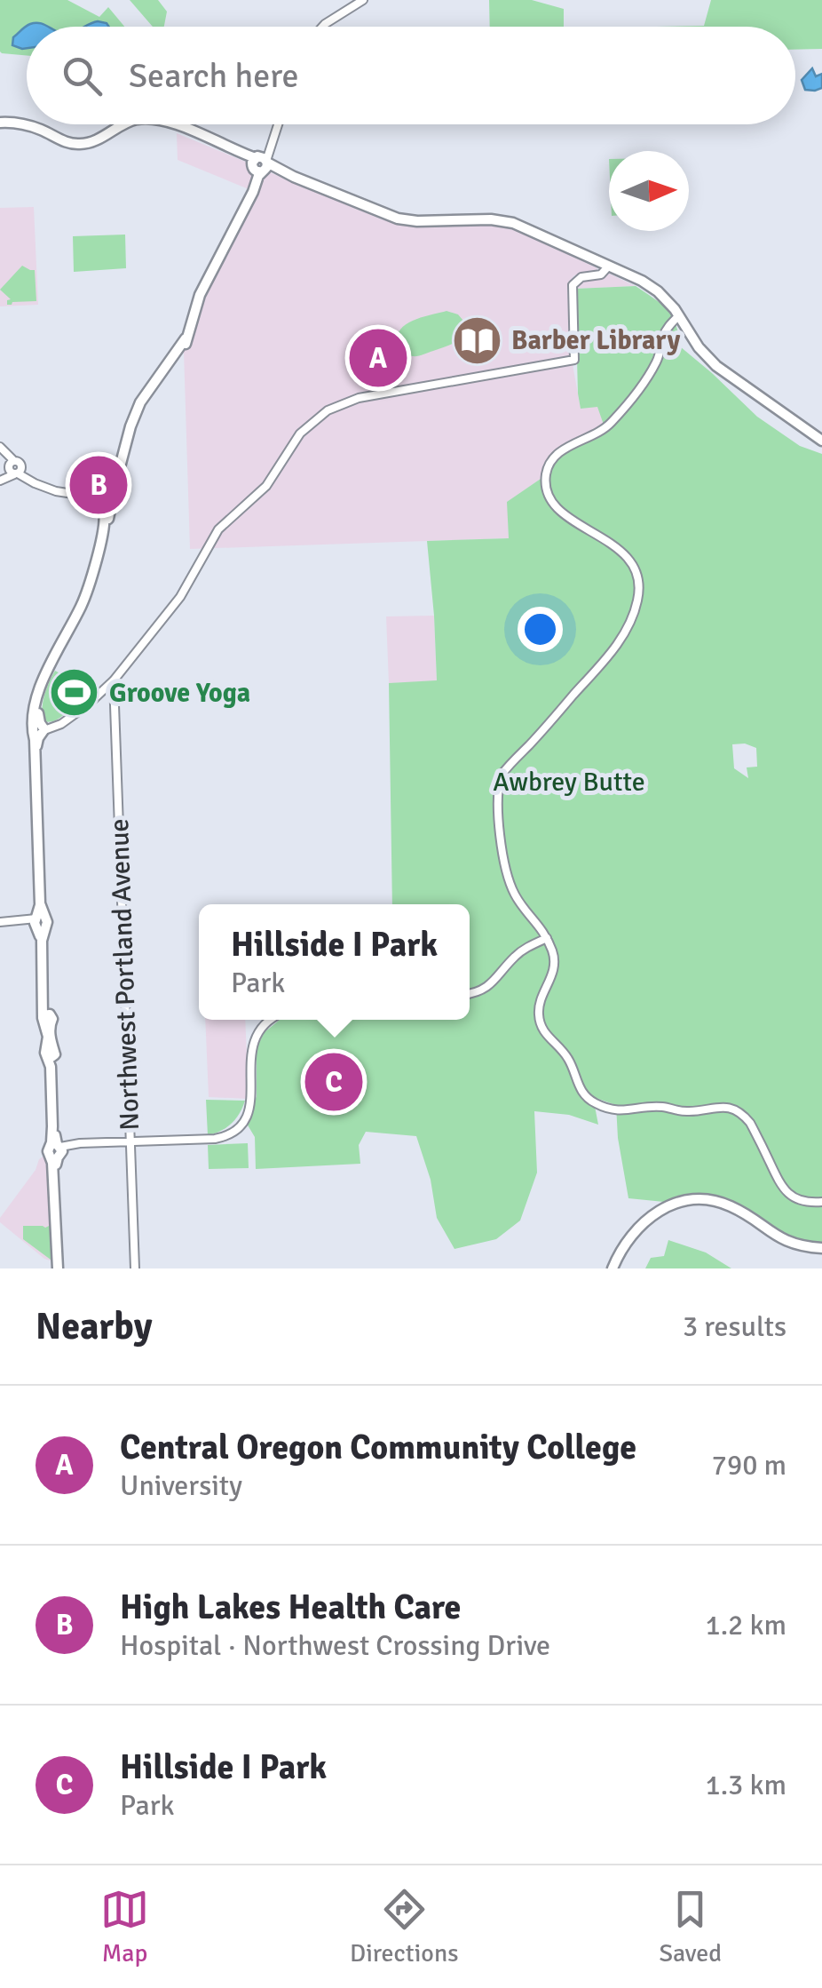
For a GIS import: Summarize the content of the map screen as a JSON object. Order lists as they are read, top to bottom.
{
  "streets": {
    "street": ["Northwest Portland Avenue"]
  },
  "parks": ["Awbrey Butte"],
  "places": {
    "library": ["Barber Library"],
    "sports": ["Groove Yoga"]
  },
  "north": "right",
  "page": {
    "search": "Search here",
    "pins": ["A", "B", "C"],
    "popup": ["Hillside I Park", "Park"],
    "heading": ["Nearby", "3 results"],
    "list": [
      {
        "mark": "A",
        "name": "Central Oregon Community College",
        "note": "University",
        "value": "790 m"
      },
      {
        "mark": "B",
        "name": "High Lakes Health Care",
        "note": "Hospital · Northwest Crossing Drive",
        "value": "1.2 km"
      },
      {
        "mark": "C",
        "name": "Hillside I Park",
        "note": "Park",
        "value": "1.3 km"
      }
    ],
    "nav": ["Map", "Directions", "Saved"]
  }
}
